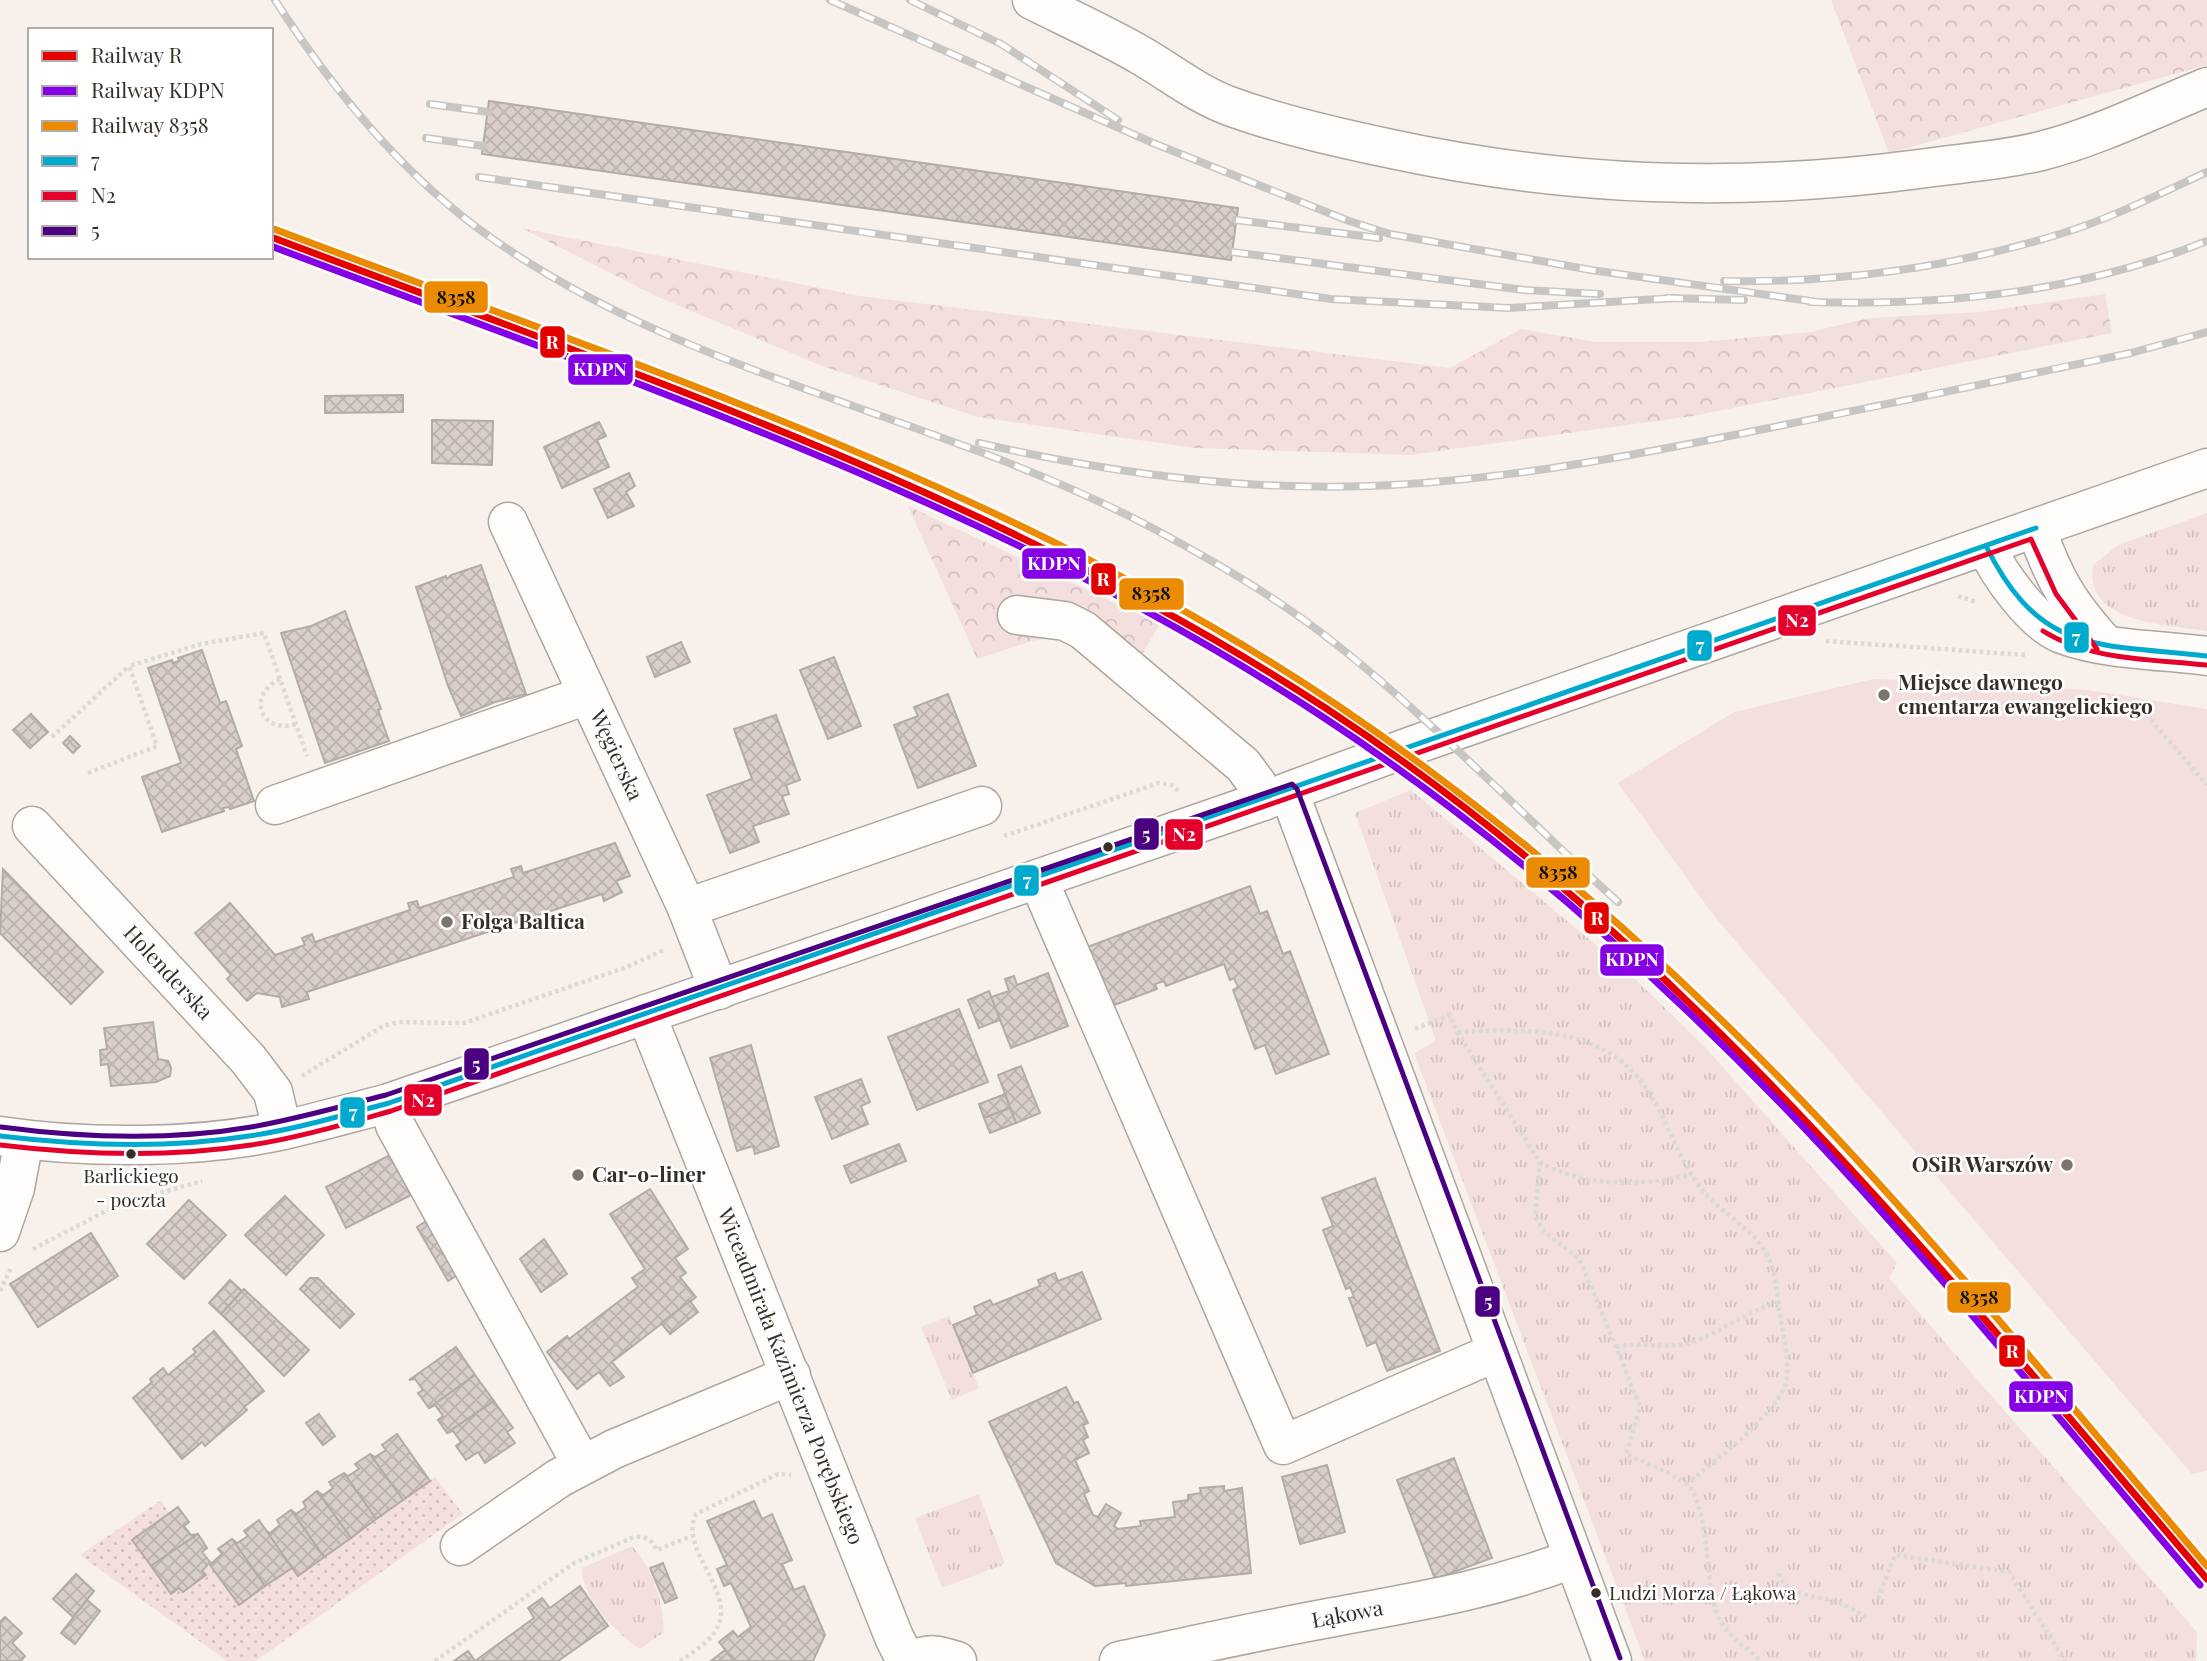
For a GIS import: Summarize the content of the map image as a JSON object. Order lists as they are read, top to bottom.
{
  "streets": {
    "street": [
      "Węgierska",
      "Holenderska",
      "Wiceadmirała Kazimierza Porębskiego",
      "Łąkowa"
    ]
  },
  "places": [
    "Miejsce dawnego cmentarza ewangelickiego",
    "Folga Baltica",
    "Barlickiego - poczta",
    "OSiR Warszów",
    "Car-o-liner",
    "Ludzi Morza / Łąkowa"
  ],
  "lines": [
    "rail line 8358",
    "rail line R",
    "rail line KDPN",
    "transit line 7",
    "transit line N2",
    "transit line 5"
  ],
  "legend": [
    "Railway R",
    "Railway KDPN",
    "Railway 8358",
    "7",
    "N2",
    "5"
  ]
}
